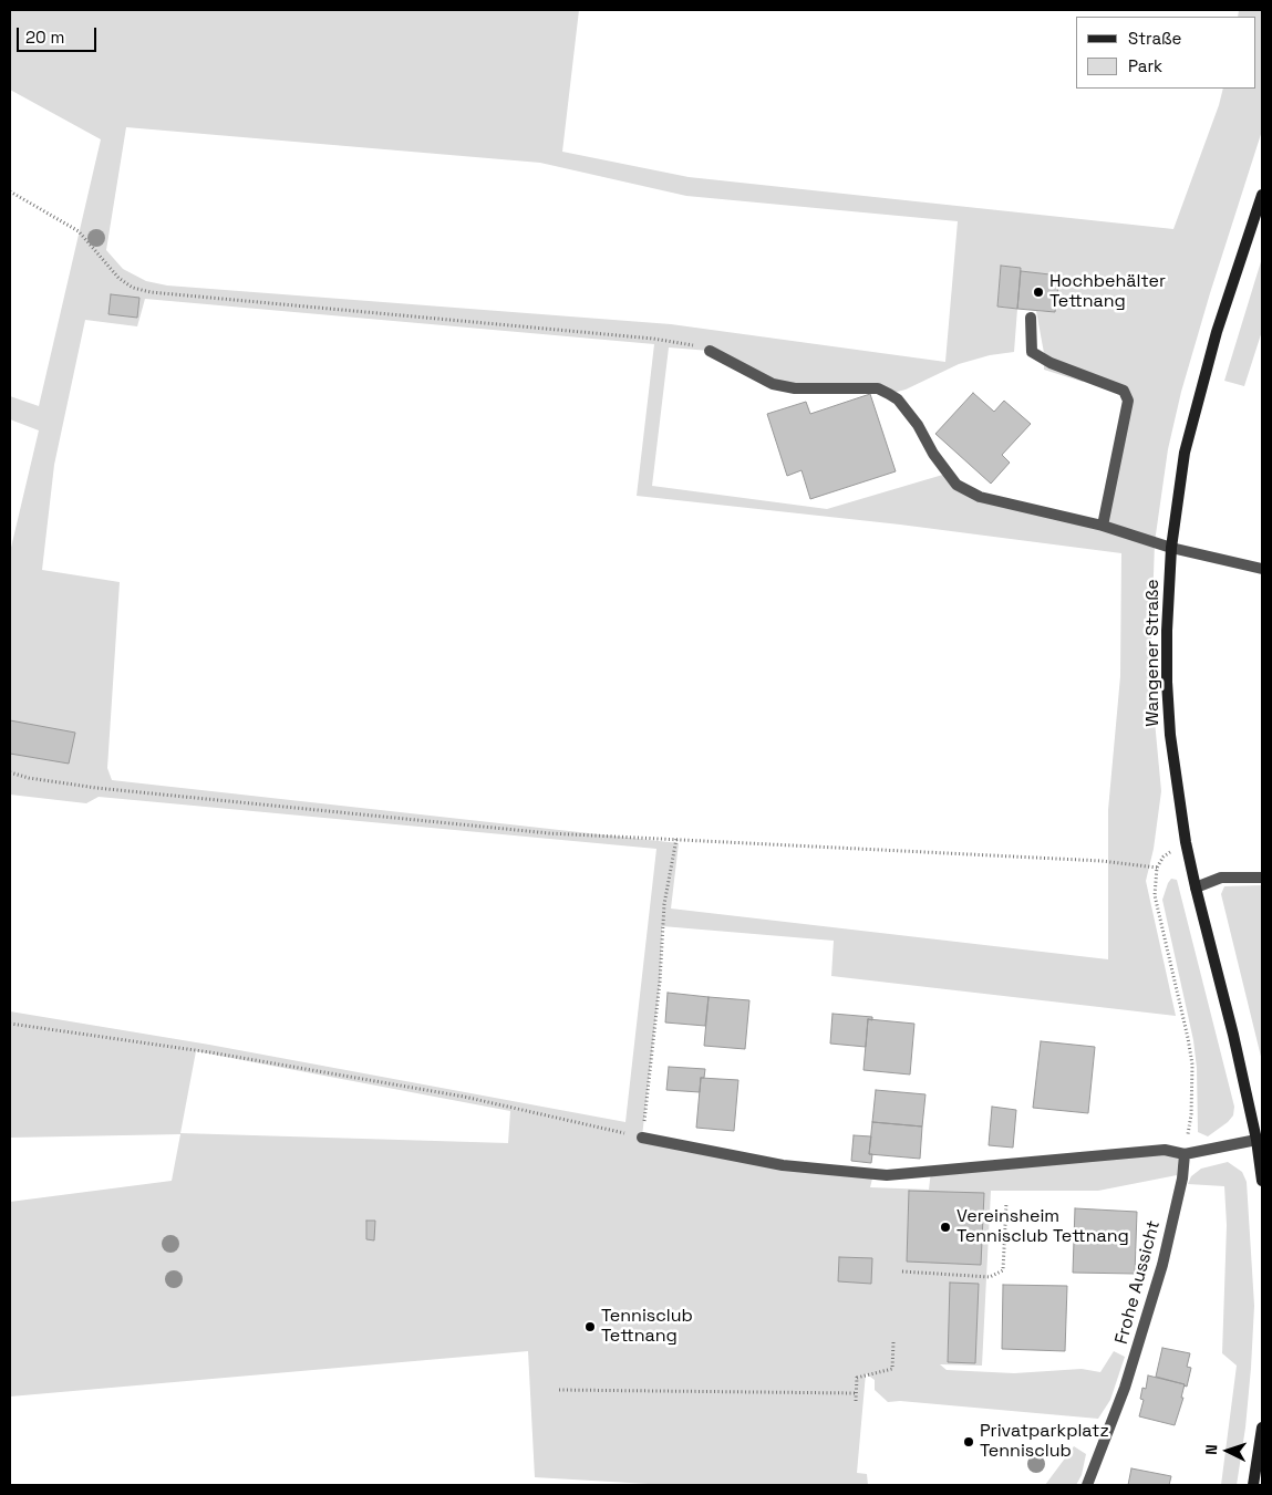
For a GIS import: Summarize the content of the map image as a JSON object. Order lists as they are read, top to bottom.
{
  "streets": {
    "main road": ["Wangener Straße"],
    "street": ["Frohe Aussicht"]
  },
  "places": [
    "Hochbehälter Tettnang",
    "Vereinsheim Tennisclub Tettnang",
    "Tennisclub Tettnang",
    "Privatparkplatz Tennisclub"
  ],
  "legend": ["Straße", "Park"],
  "scale_bar": "20 m",
  "north": "left"
}
